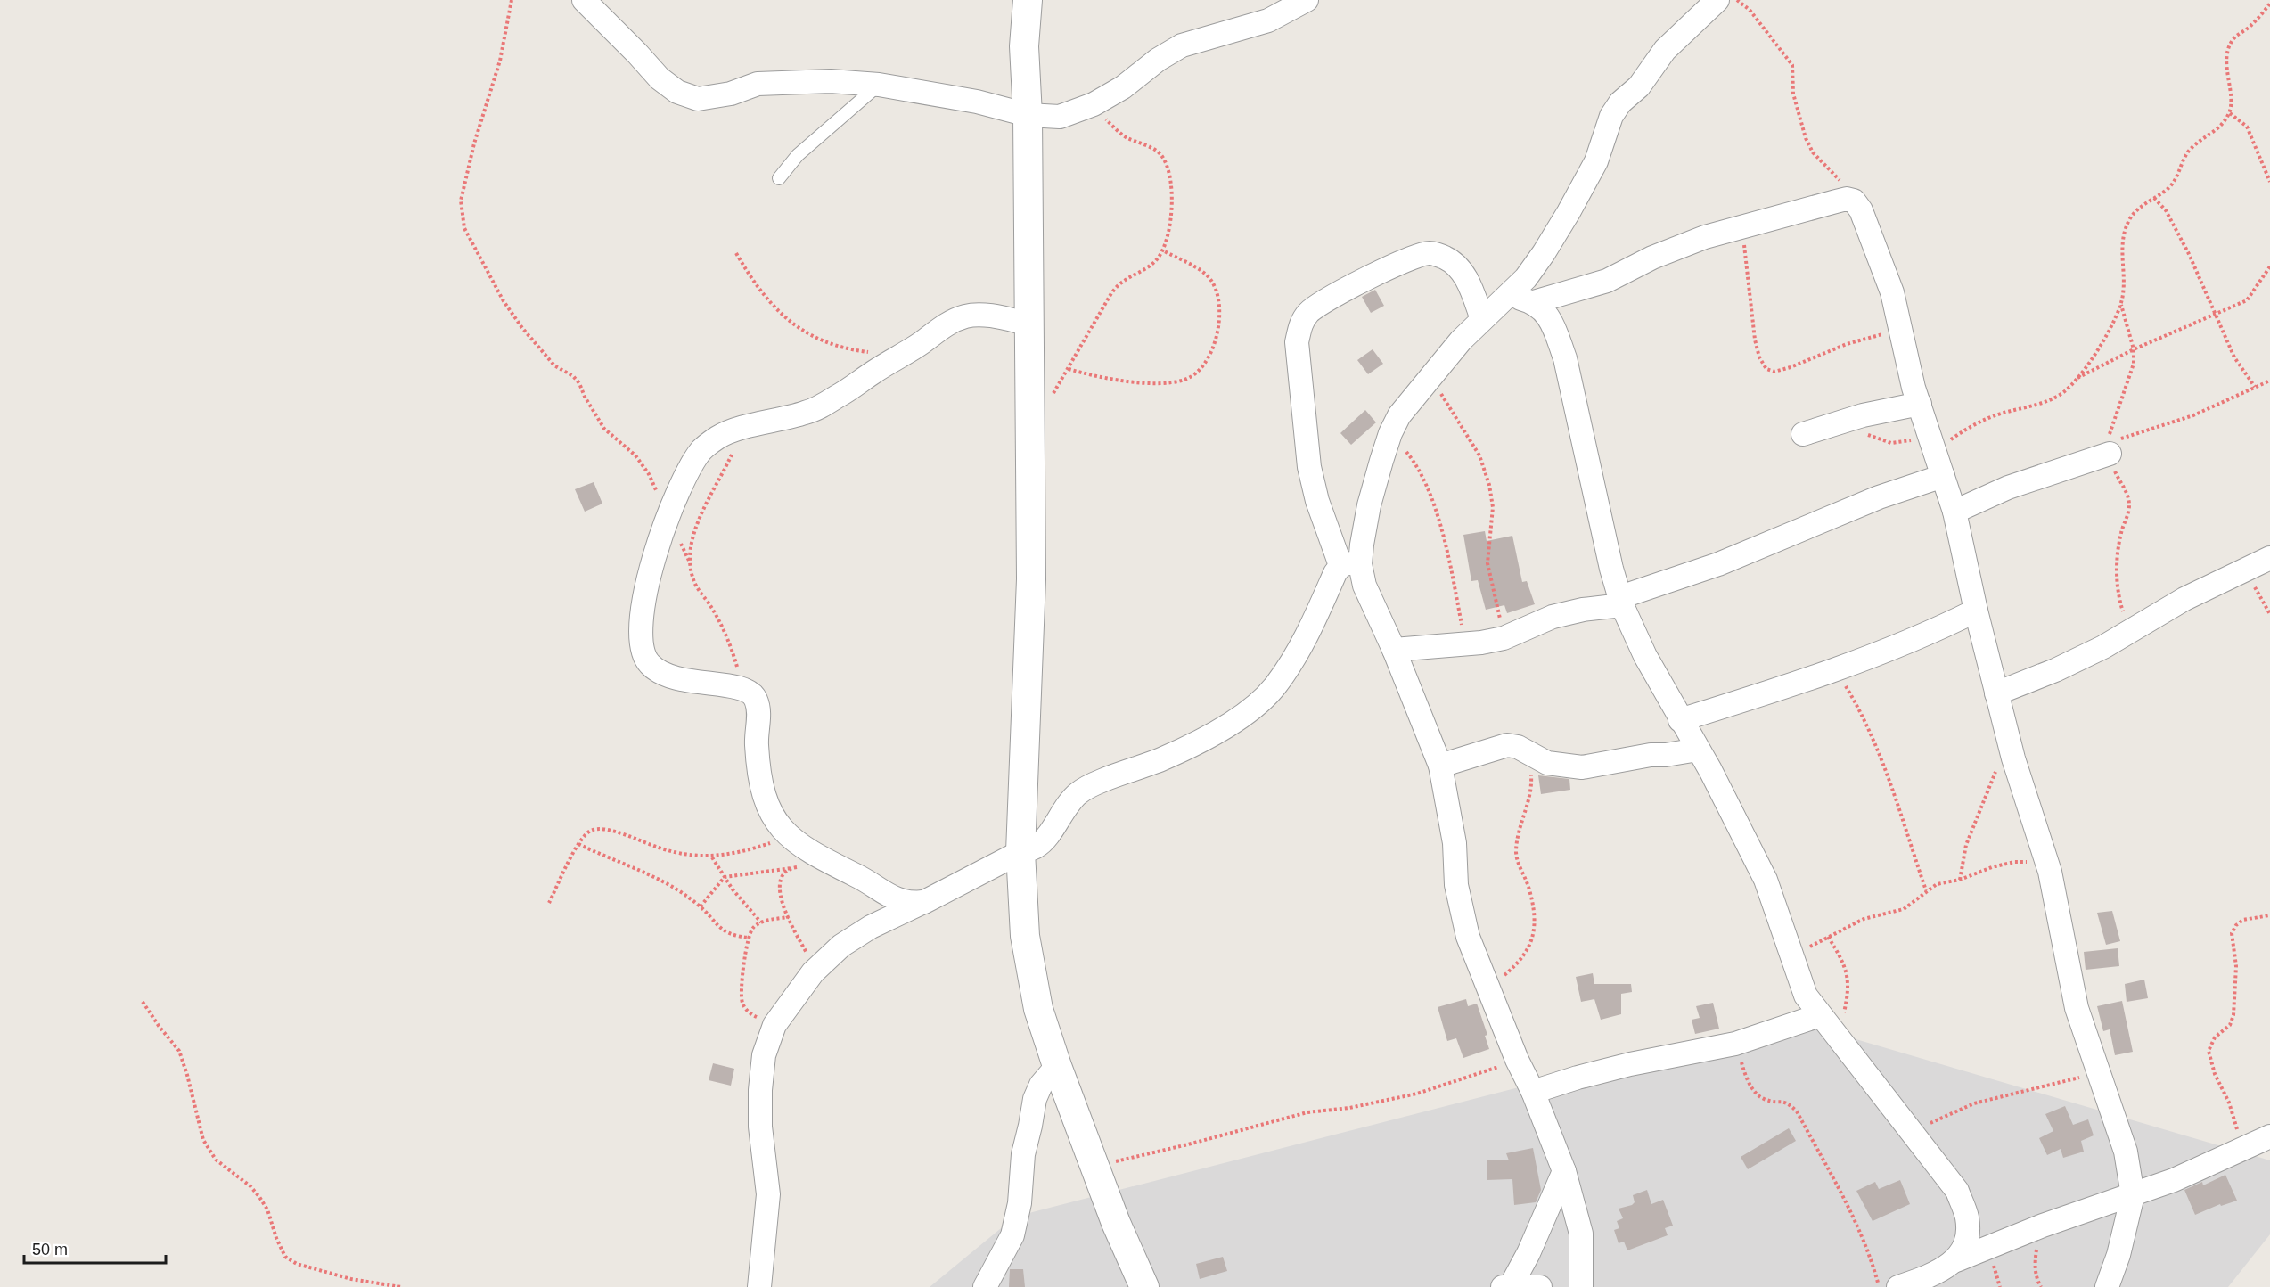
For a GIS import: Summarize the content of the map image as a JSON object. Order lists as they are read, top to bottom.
{
  "scale_bar": "50 m"
}
